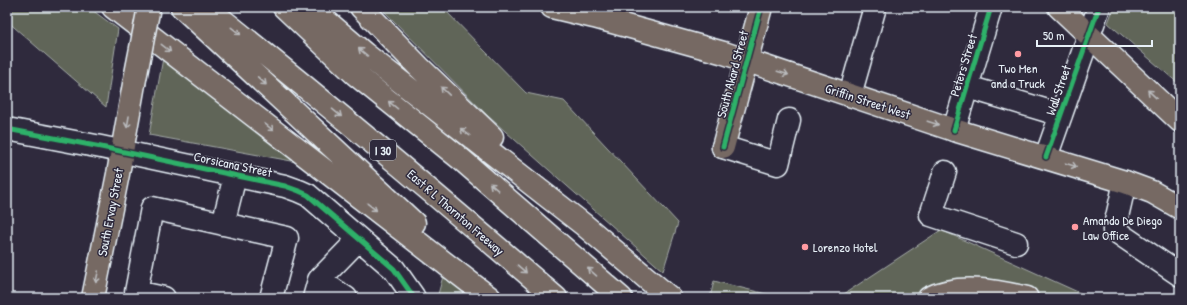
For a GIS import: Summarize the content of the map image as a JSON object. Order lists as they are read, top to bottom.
{
  "streets": {
    "main road": [
      "South Akard Street",
      "Griffin Street West",
      "I 30",
      "South Ervay Street",
      "East R L Thornton Freeway"
    ],
    "street": ["Peters Street", "Wall Street", "Corsicana Street"]
  },
  "crossings": [
    ["Peters Street", "Griffin Street West"],
    ["South Akard Street", "Griffin Street West"],
    ["Wall Street", "Griffin Street West"],
    ["Corsicana Street", "South Ervay Street"]
  ],
  "one_way": ["South Ervay Street"],
  "places": ["Two Men and a Truck", "Amando De Diego Law Office", "Lorenzo Hotel"],
  "scale_bar": "50 m"
}
